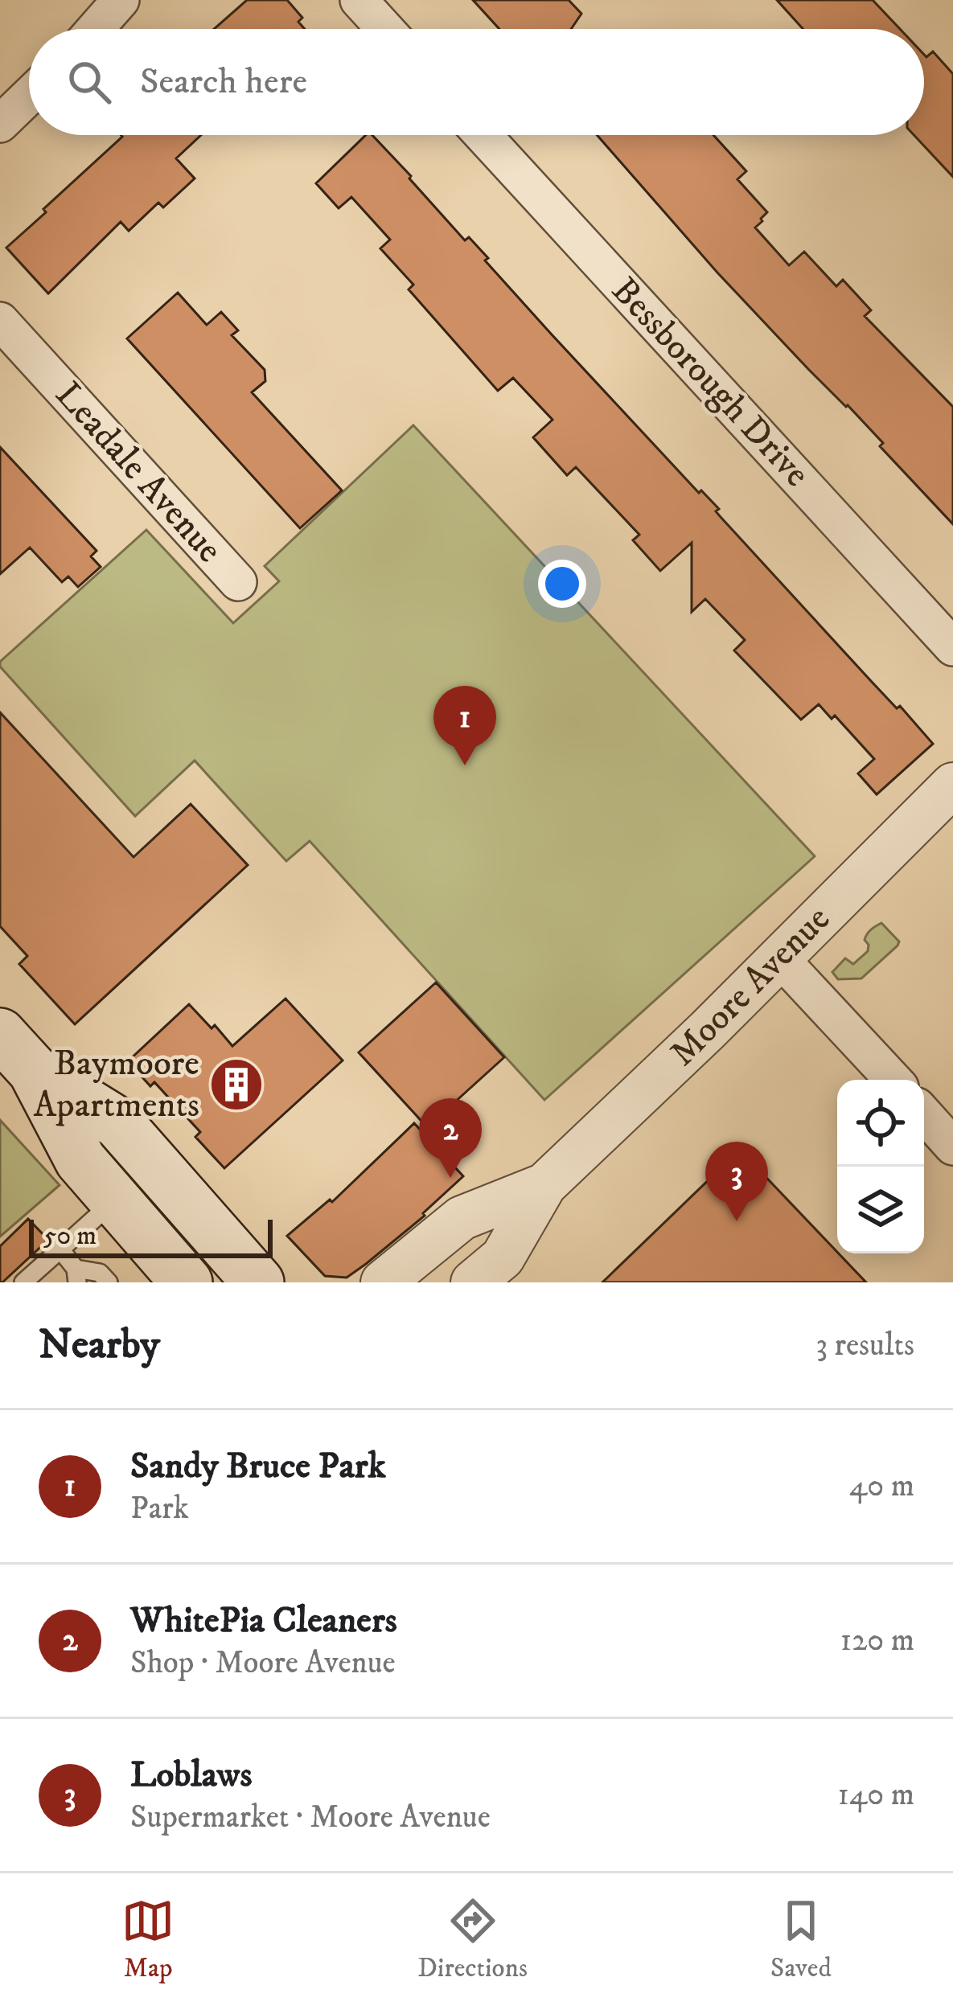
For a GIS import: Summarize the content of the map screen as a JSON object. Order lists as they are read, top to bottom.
{
  "streets": {
    "street": ["Bessborough Drive", "Leadale Avenue", "Moore Avenue"]
  },
  "places": {
    "building": ["Baymoore Apartments"]
  },
  "scale_bar": "50 m",
  "page": {
    "search": "Search here",
    "pins": ["1", "2", "3"],
    "scale": "50 m",
    "heading": ["Nearby", "3 results"],
    "list": [
      {
        "mark": "1",
        "name": "Sandy Bruce Park",
        "note": "Park",
        "value": "40 m"
      },
      {
        "mark": "2",
        "name": "WhitePia Cleaners",
        "note": "Shop · Moore Avenue",
        "value": "120 m"
      },
      {
        "mark": "3",
        "name": "Loblaws",
        "note": "Supermarket · Moore Avenue",
        "value": "140 m"
      }
    ],
    "nav": ["Map", "Directions", "Saved"]
  }
}
